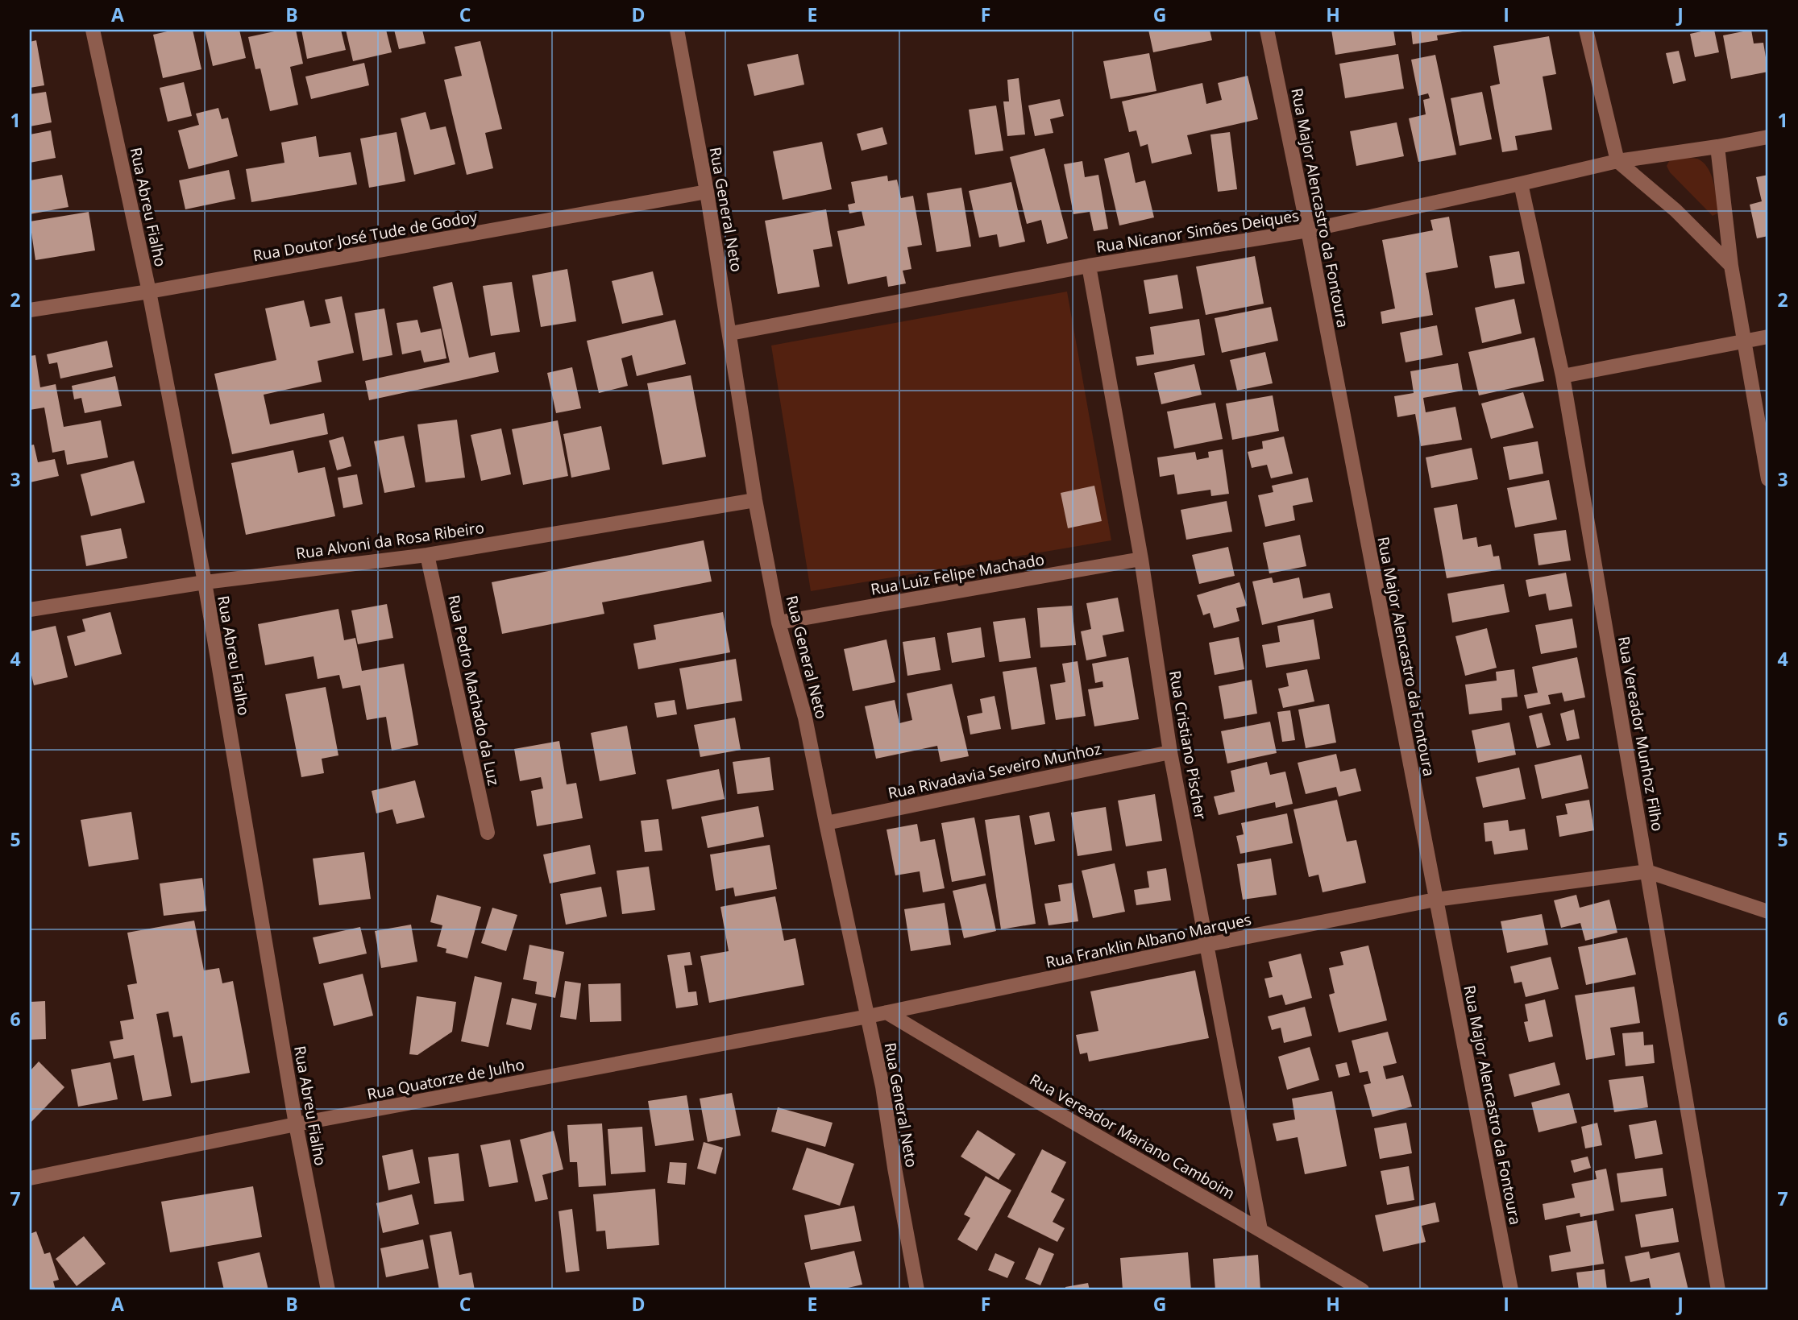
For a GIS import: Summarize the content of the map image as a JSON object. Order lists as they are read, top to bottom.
{
  "streets": {
    "street": [
      "Rua Abreu Fialho",
      "Rua Major Alencastro da Fontoura",
      "Rua General Neto",
      "Rua Nicanor Simões Deiques",
      "Rua Doutor José Tude de Godoy",
      "Rua Alvoni da Rosa Ribeiro",
      "Rua Luiz Felipe Machado",
      "Rua Pedro Machado da Luz",
      "Rua Vereador Munhoz Filho",
      "Rua Cristiano Pischer",
      "Rua Rivadavia Seveiro Munhoz",
      "Rua Franklin Albano Marques",
      "Rua Quatorze de Julho",
      "Rua Vereador Mariano Camboim"
    ]
  },
  "crossings": [
    ["Rua Abreu Fialho", "Rua Doutor José Tude de Godoy"],
    ["Rua Abreu Fialho", "Rua Alvoni da Rosa Ribeiro"],
    ["Rua Abreu Fialho", "Rua Quatorze de Julho"],
    ["Rua Major Alencastro da Fontoura", "Rua Nicanor Simões Deiques"],
    ["Rua Major Alencastro da Fontoura", "Rua Franklin Albano Marques"],
    ["Rua General Neto", "Rua Nicanor Simões Deiques"],
    ["Rua General Neto", "Rua Doutor José Tude de Godoy"],
    ["Rua General Neto", "Rua Alvoni da Rosa Ribeiro"],
    ["Rua General Neto", "Rua Luiz Felipe Machado"],
    ["Rua General Neto", "Rua Rivadavia Seveiro Munhoz"],
    ["Rua General Neto", "Rua Franklin Albano Marques"],
    ["Rua General Neto", "Rua Quatorze de Julho"],
    ["Rua Nicanor Simões Deiques", "Rua Vereador Munhoz Filho"],
    ["Rua Nicanor Simões Deiques", "Rua Cristiano Pischer"],
    ["Rua Alvoni da Rosa Ribeiro", "Rua Pedro Machado da Luz"],
    ["Rua Luiz Felipe Machado", "Rua Cristiano Pischer"],
    ["Rua Vereador Munhoz Filho", "Rua Franklin Albano Marques"],
    ["Rua Cristiano Pischer", "Rua Rivadavia Seveiro Munhoz"],
    ["Rua Cristiano Pischer", "Rua Franklin Albano Marques"],
    ["Rua Cristiano Pischer", "Rua Vereador Mariano Camboim"],
    ["Rua Franklin Albano Marques", "Rua Quatorze de Julho"],
    ["Rua Franklin Albano Marques", "Rua Vereador Mariano Camboim"]
  ],
  "grid": {
    "columns": [
      "A",
      "B",
      "C",
      "D",
      "E",
      "F",
      "G",
      "H",
      "I",
      "J"
    ],
    "rows": [
      "1",
      "2",
      "3",
      "4",
      "5",
      "6",
      "7"
    ]
  }
}
